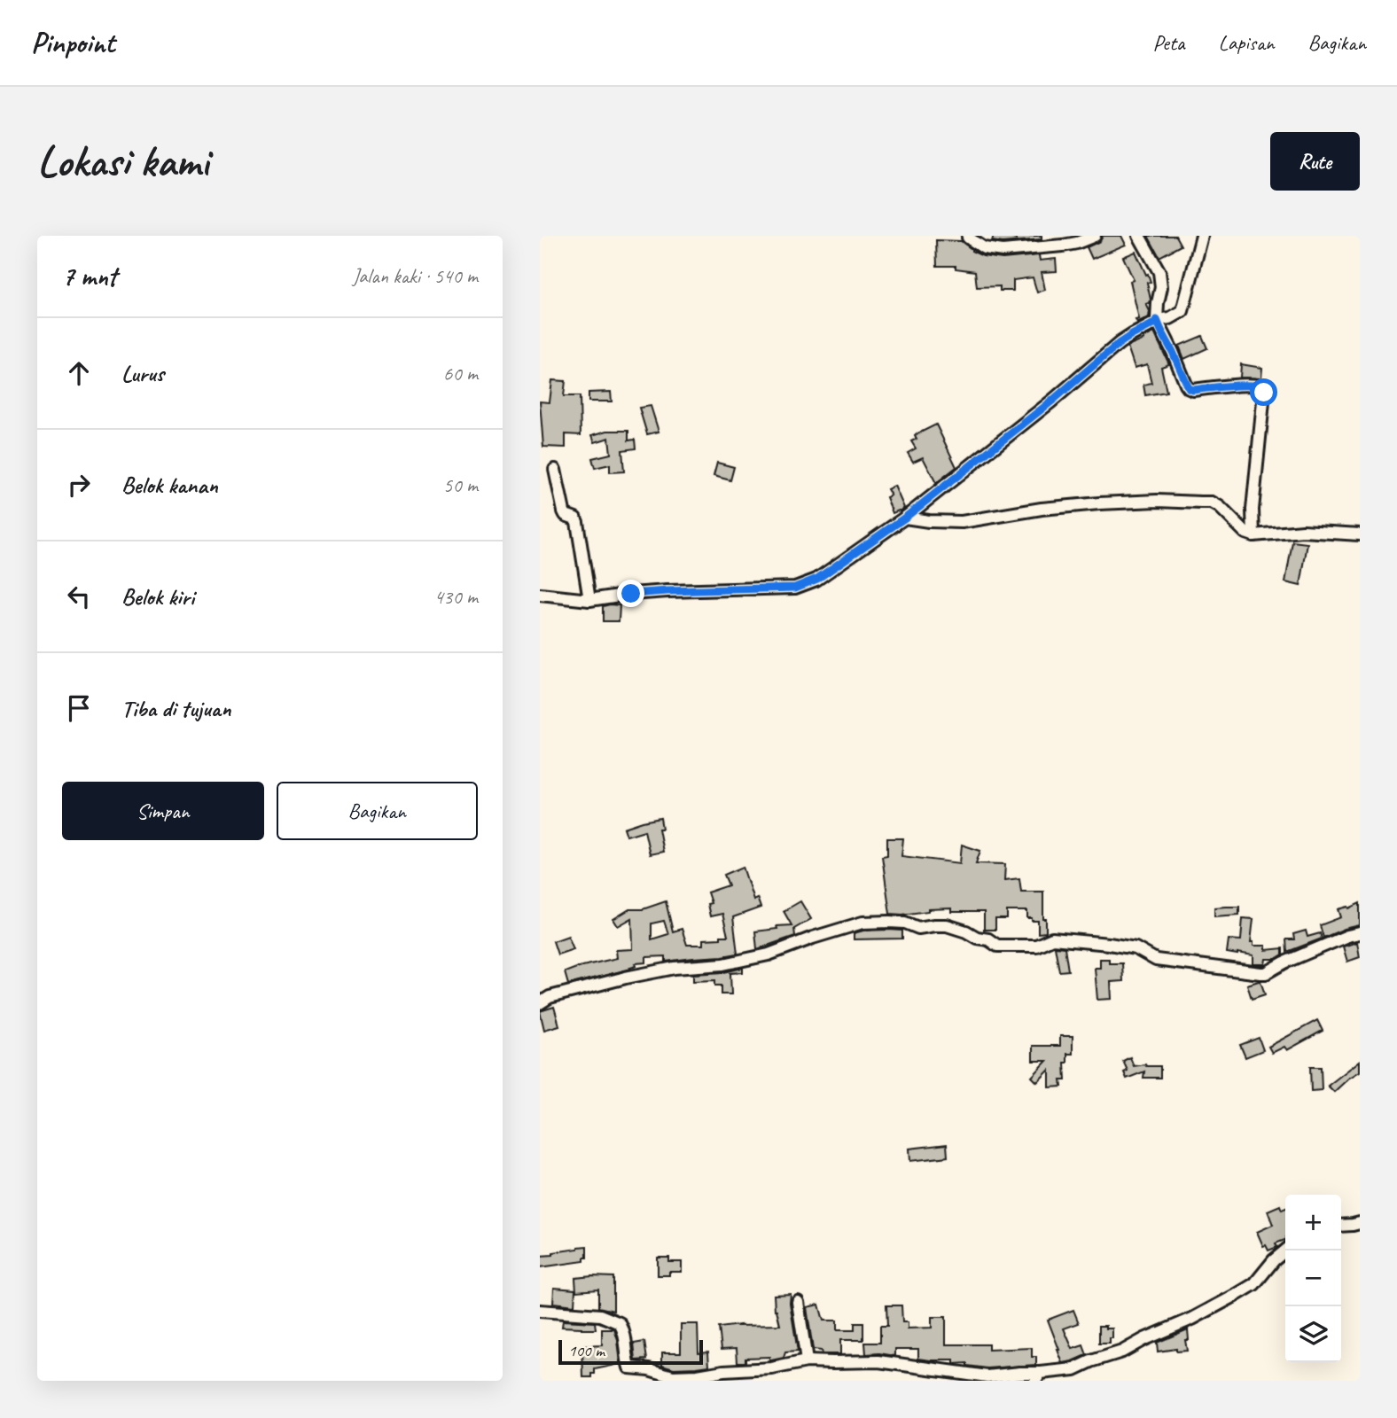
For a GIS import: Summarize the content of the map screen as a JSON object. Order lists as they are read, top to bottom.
{
  "scale_bar": "100 m",
  "page": {
    "header": "Pinpoint",
    "nav": ["Peta", "Lapisan", "Bagikan"],
    "buttons": [
      "Rute",
      ["Simpan", "Bagikan"]
    ],
    "title": "Lokasi kami",
    "heading": ["7 mnt", "Jalan kaki · 540 m"],
    "list": [
      ["Lurus", "60 m"],
      ["Belok kanan", "50 m"],
      ["Belok kiri", "430 m"],
      "Tiba di tujuan"
    ],
    "map_buttons": ["+", "−"],
    "scale": "100 m"
  }
}
